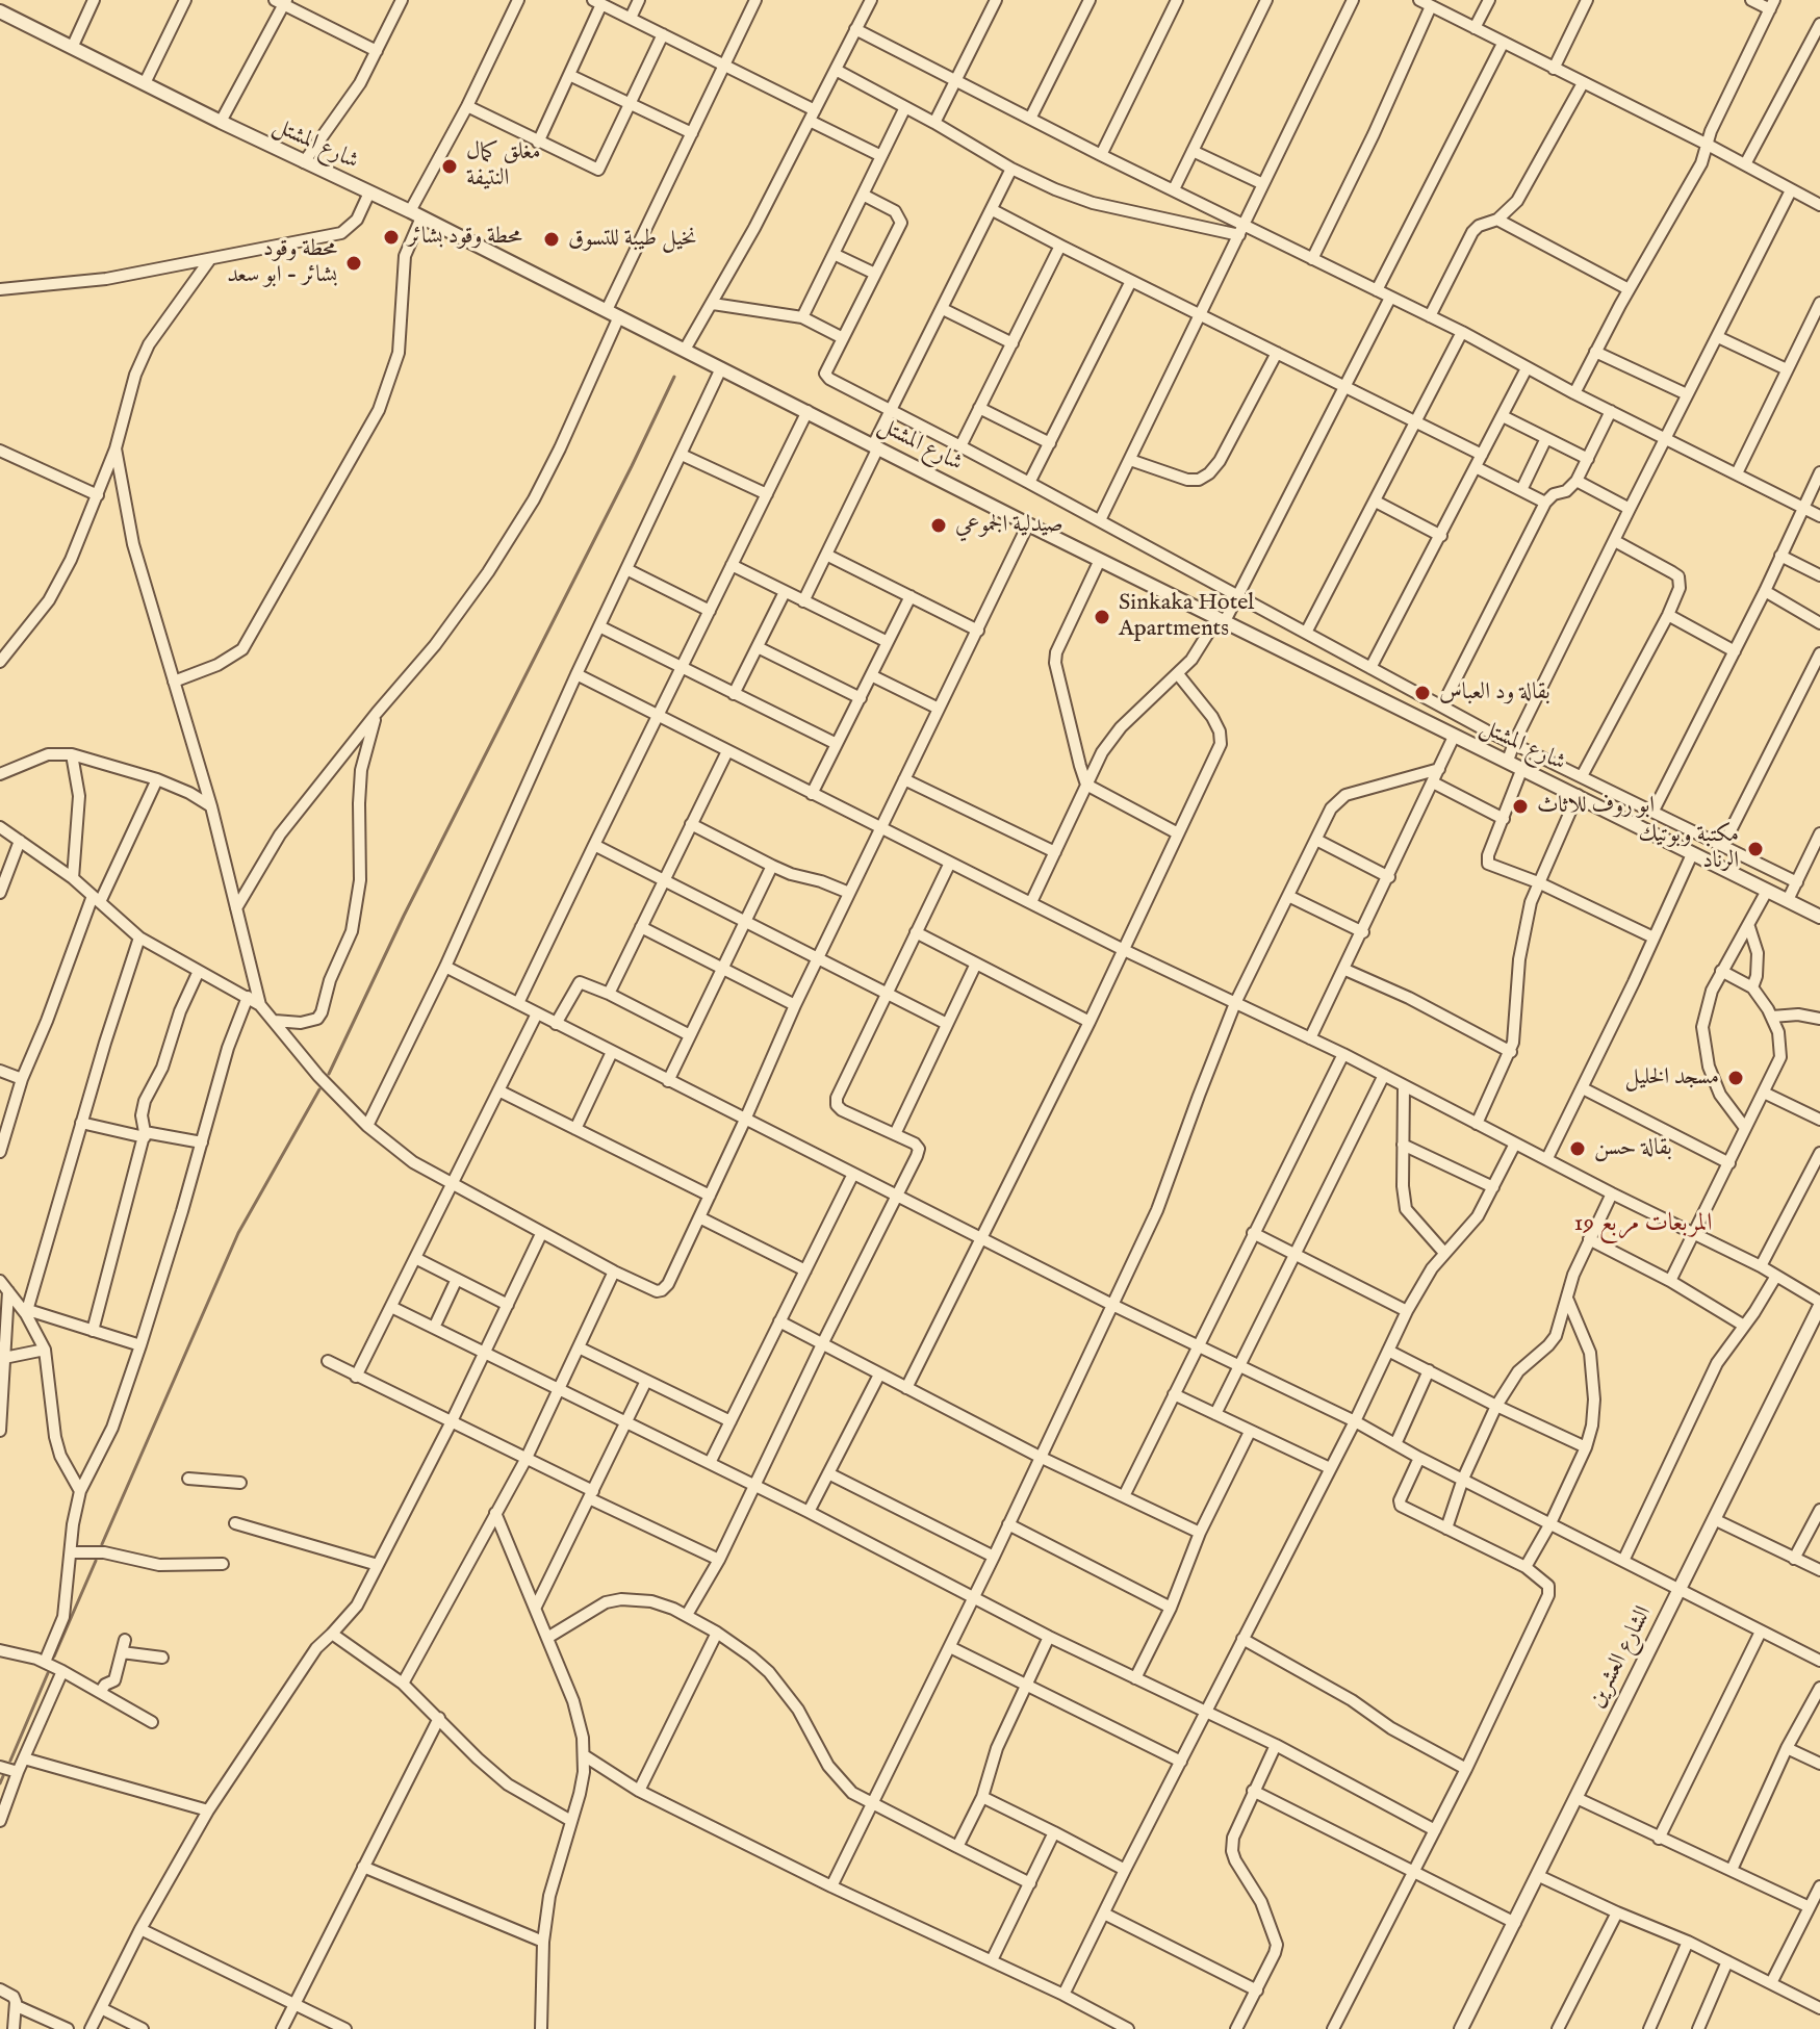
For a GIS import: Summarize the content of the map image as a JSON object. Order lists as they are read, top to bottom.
{
  "streets": {
    "street": ["شارع المشتل", "الشارع العشرين"]
  },
  "districts": ["المربعات مربع 19"],
  "places": [
    "مغلق كمال النتيفة",
    "محطة وقود بشائر",
    "نخيل طيبة للتسوق",
    "محطة وقود بشائر - ابو سعد",
    "صيدلية الجموعي",
    "Sinkaka Hotel Apartments",
    "بقالة ود العباس",
    "ابو روف للاثاث",
    "مكتبة وبوتيك الرناد",
    "مسجد الخليل",
    "بقالة حسن"
  ]
}
